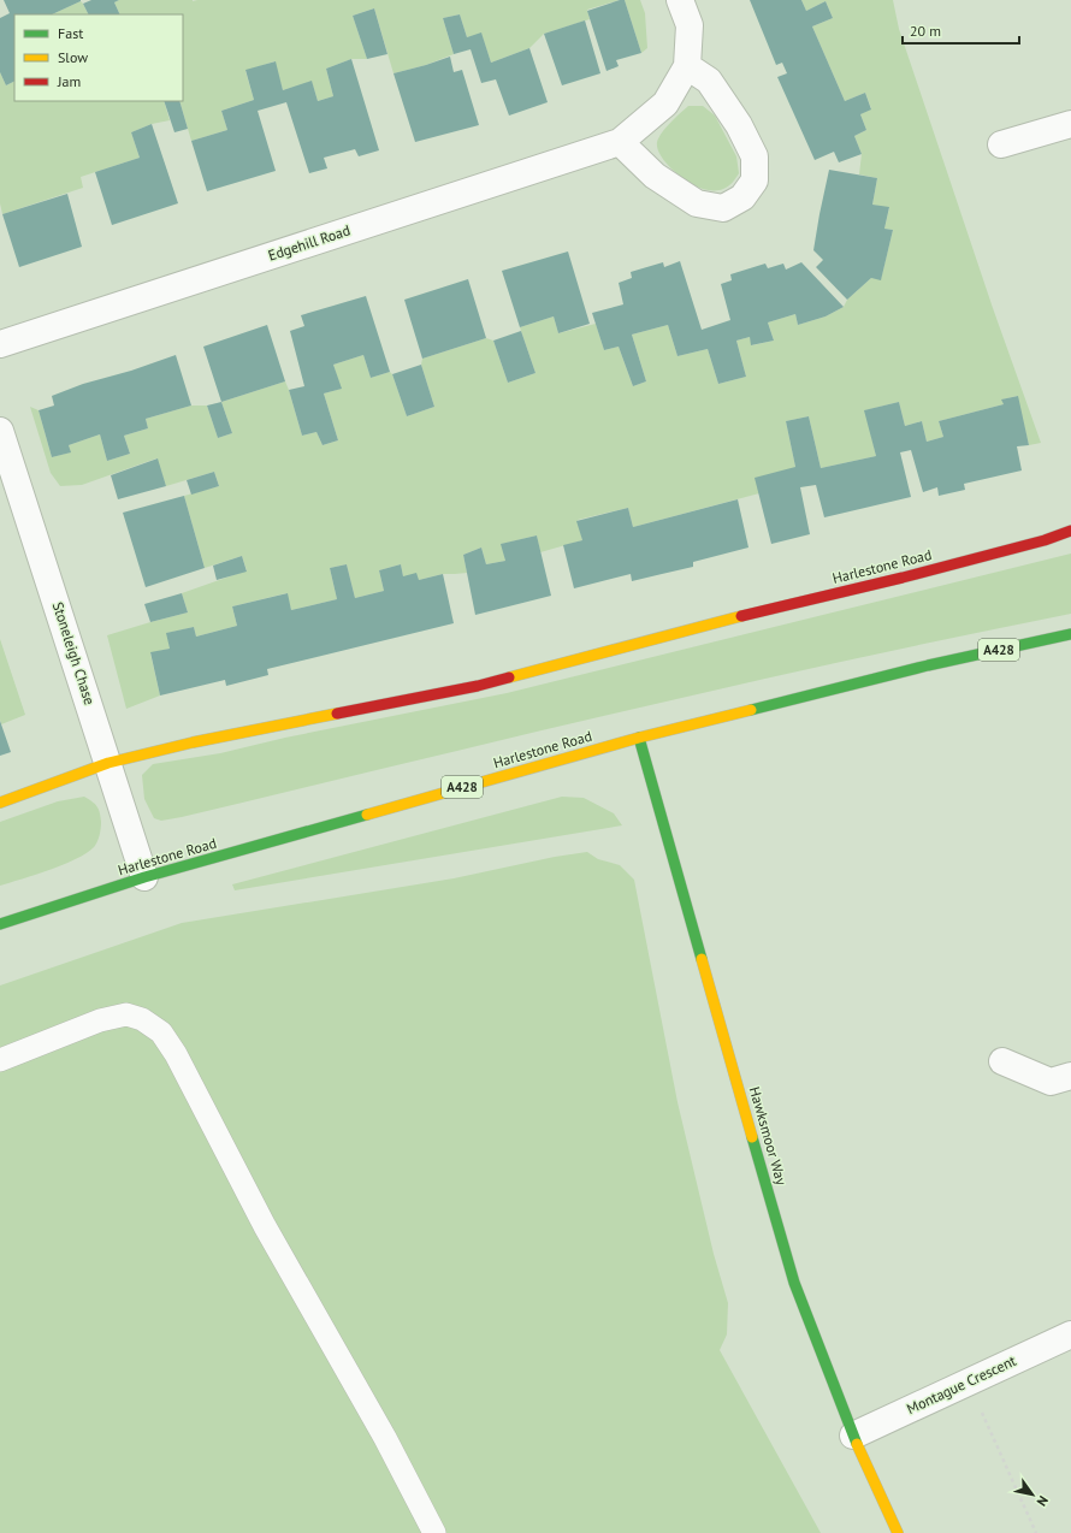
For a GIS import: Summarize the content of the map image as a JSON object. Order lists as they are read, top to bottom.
{
  "streets": {
    "street": [
      "Edgehill Road",
      "Harlestone Road",
      "A428",
      "Stoneleigh Chase",
      "Hawksmoor Way",
      "Montague Crescent"
    ]
  },
  "crossings": [
    ["Harlestone Road", "Stoneleigh Chase"],
    ["Harlestone Road", "Hawksmoor Way"],
    ["Hawksmoor Way", "Montague Crescent"]
  ],
  "legend": ["Fast", "Slow", "Jam"],
  "scale_bar": "20 m",
  "north": "bottom right"
}
